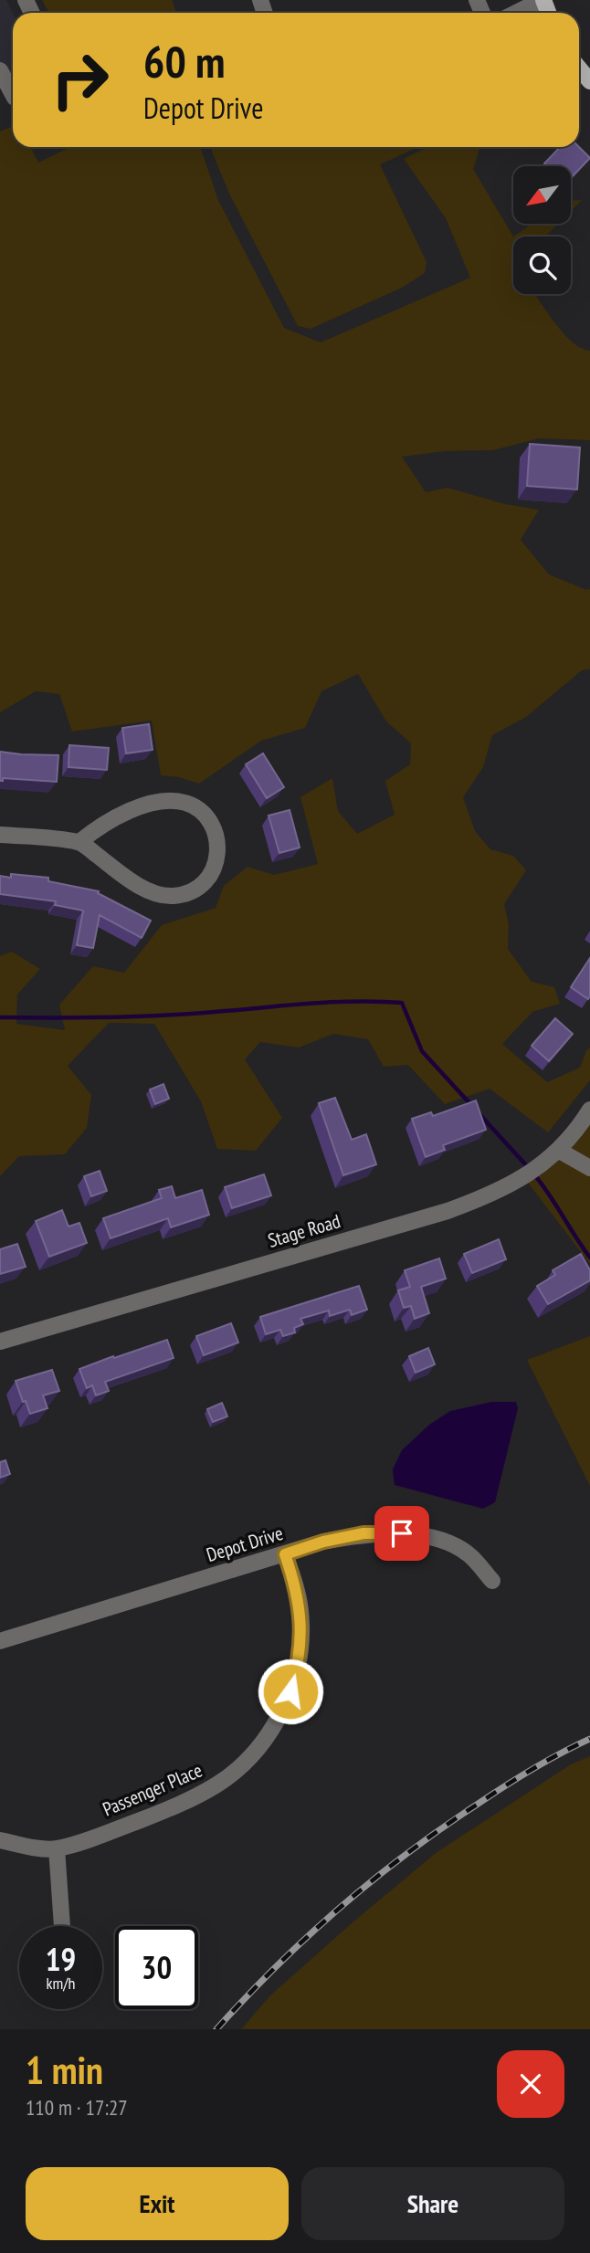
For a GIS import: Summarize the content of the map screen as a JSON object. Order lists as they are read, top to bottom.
{
  "streets": {
    "street": ["Stage Road", "Depot Drive", "Passenger Place"]
  },
  "crossings": [
    ["Depot Drive", "Passenger Place"]
  ],
  "north": "bottom left",
  "page": {
    "turn": ["60 m", "Depot Drive"],
    "speed": "19 km/h",
    "limit": "30",
    "heading": ["1 min", "110 m · 17:27"],
    "buttons": ["Exit", "Share"]
  }
}
